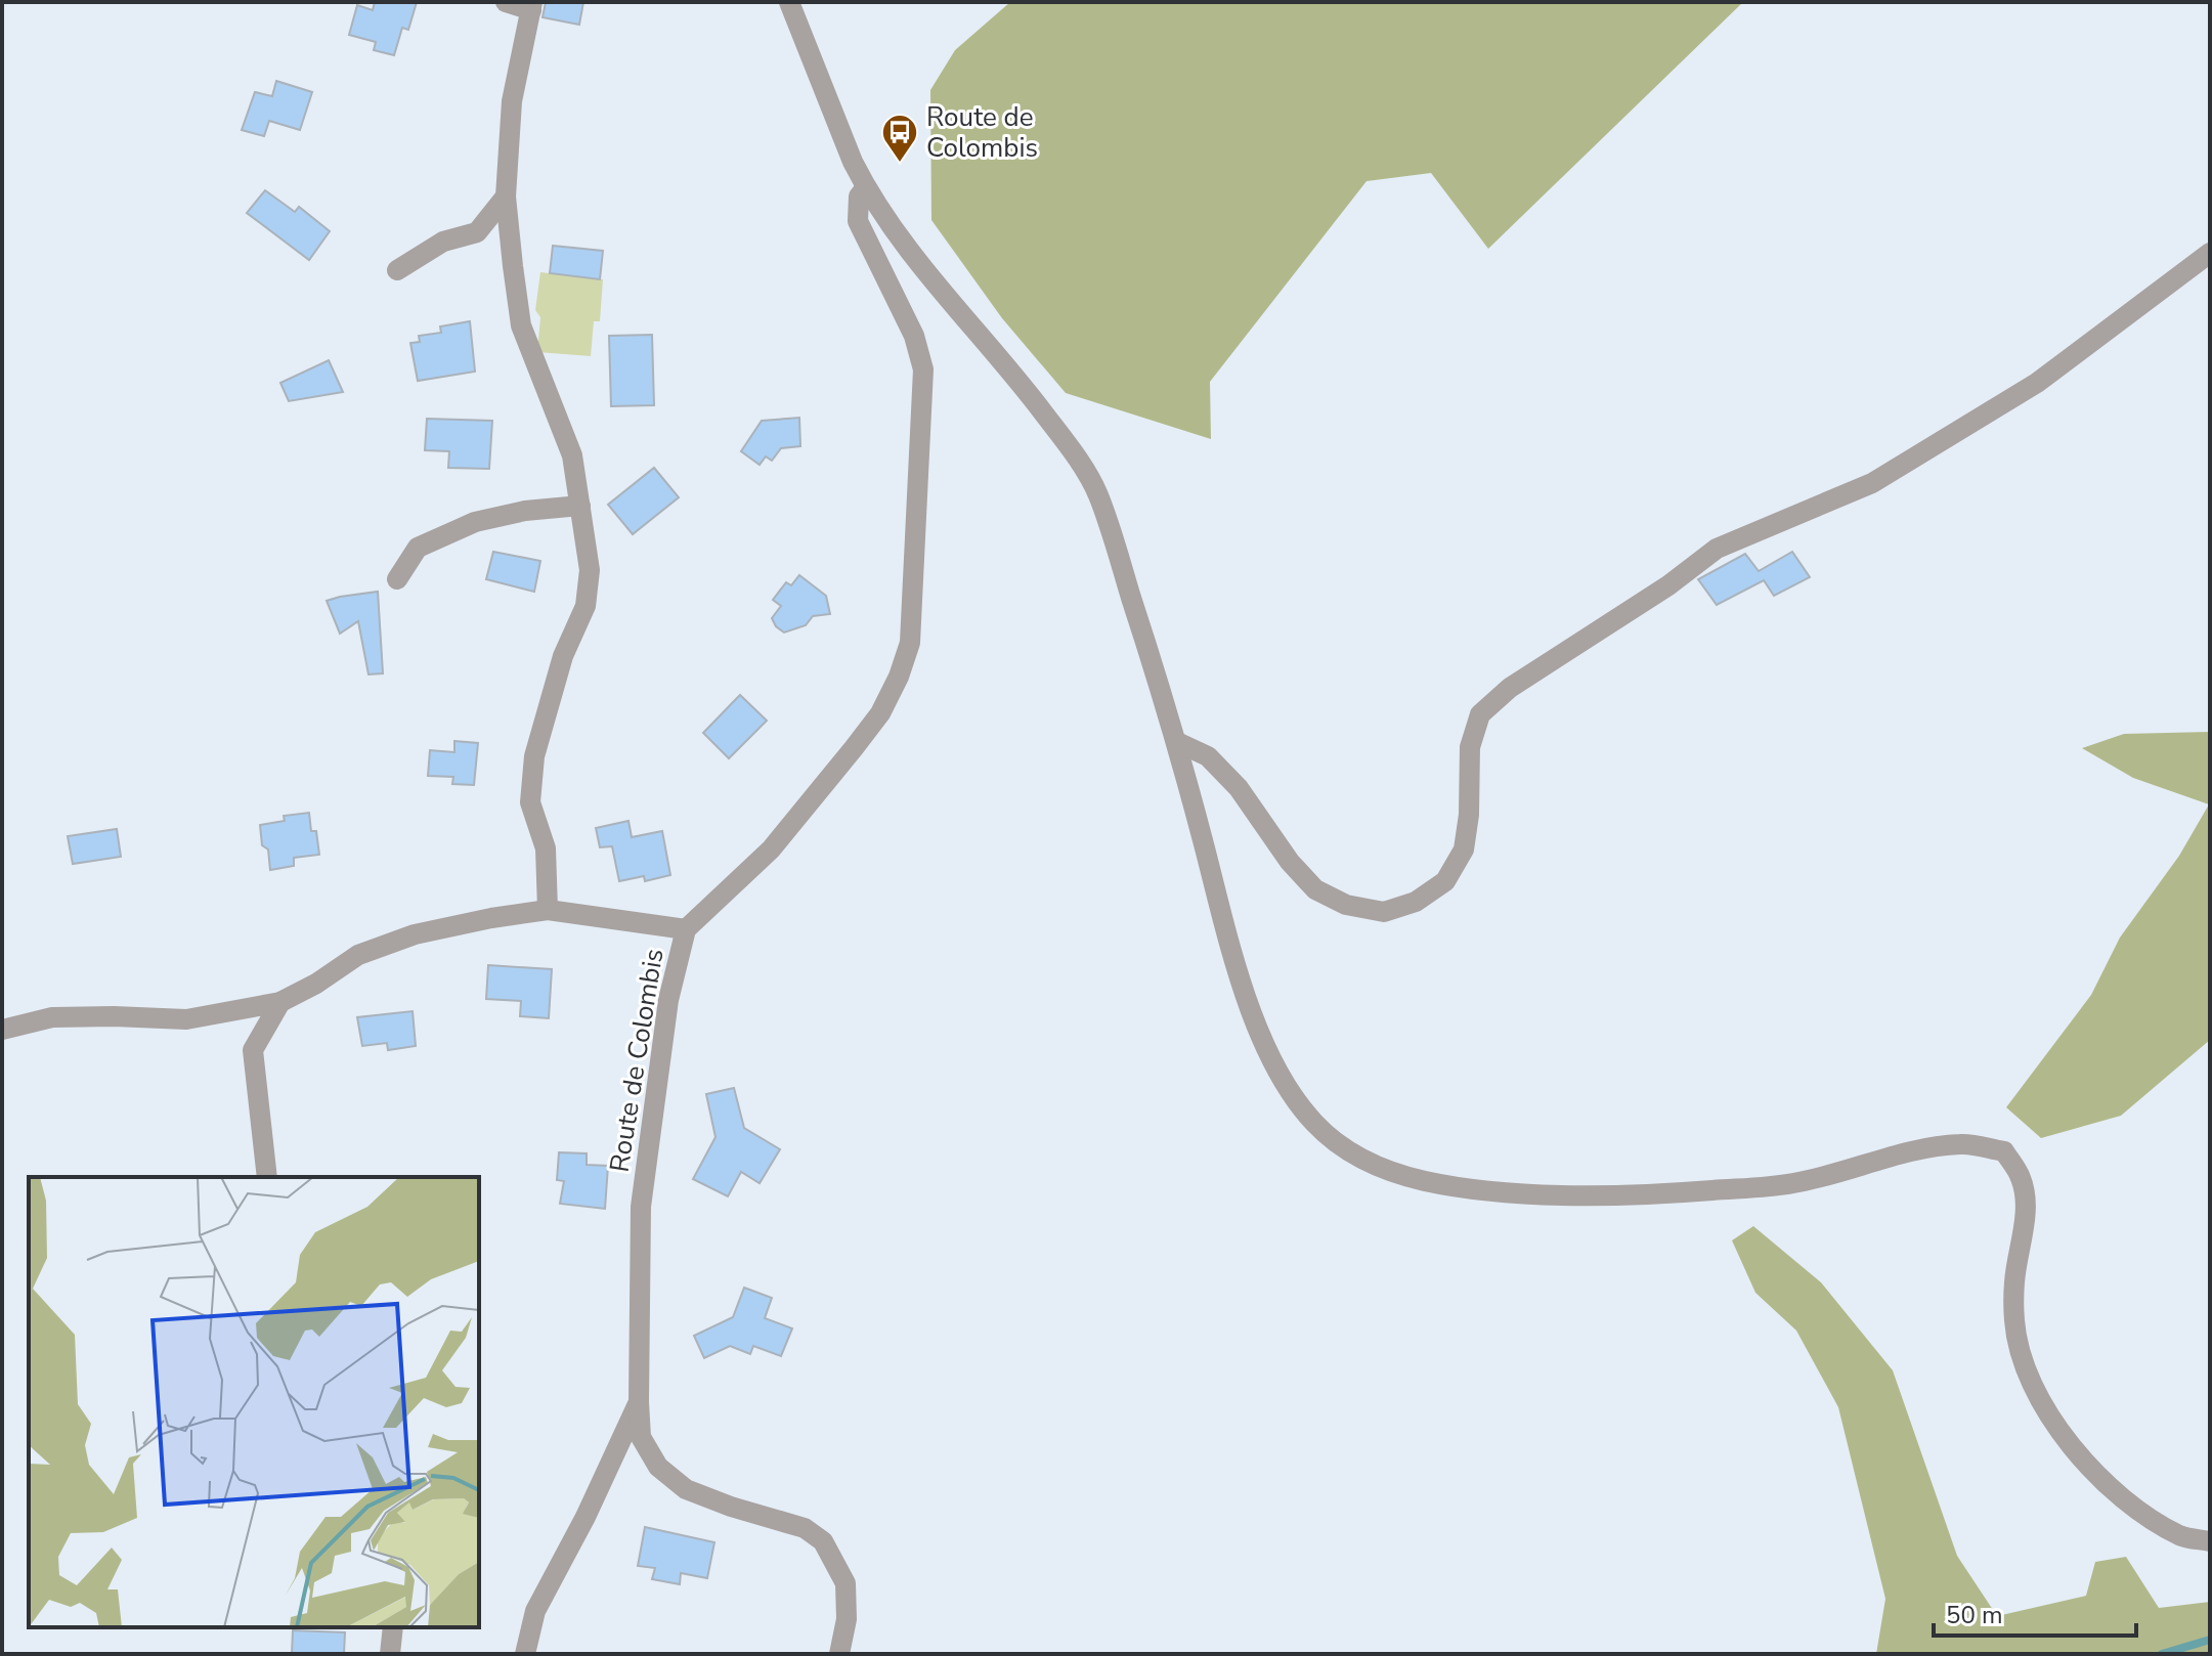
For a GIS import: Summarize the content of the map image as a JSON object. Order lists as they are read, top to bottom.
{
  "streets": {
    "street": ["Route de Colombis"]
  },
  "places": {
    "bus stop": ["Route de Colombis"]
  },
  "scale_bar": "50 m"
}
